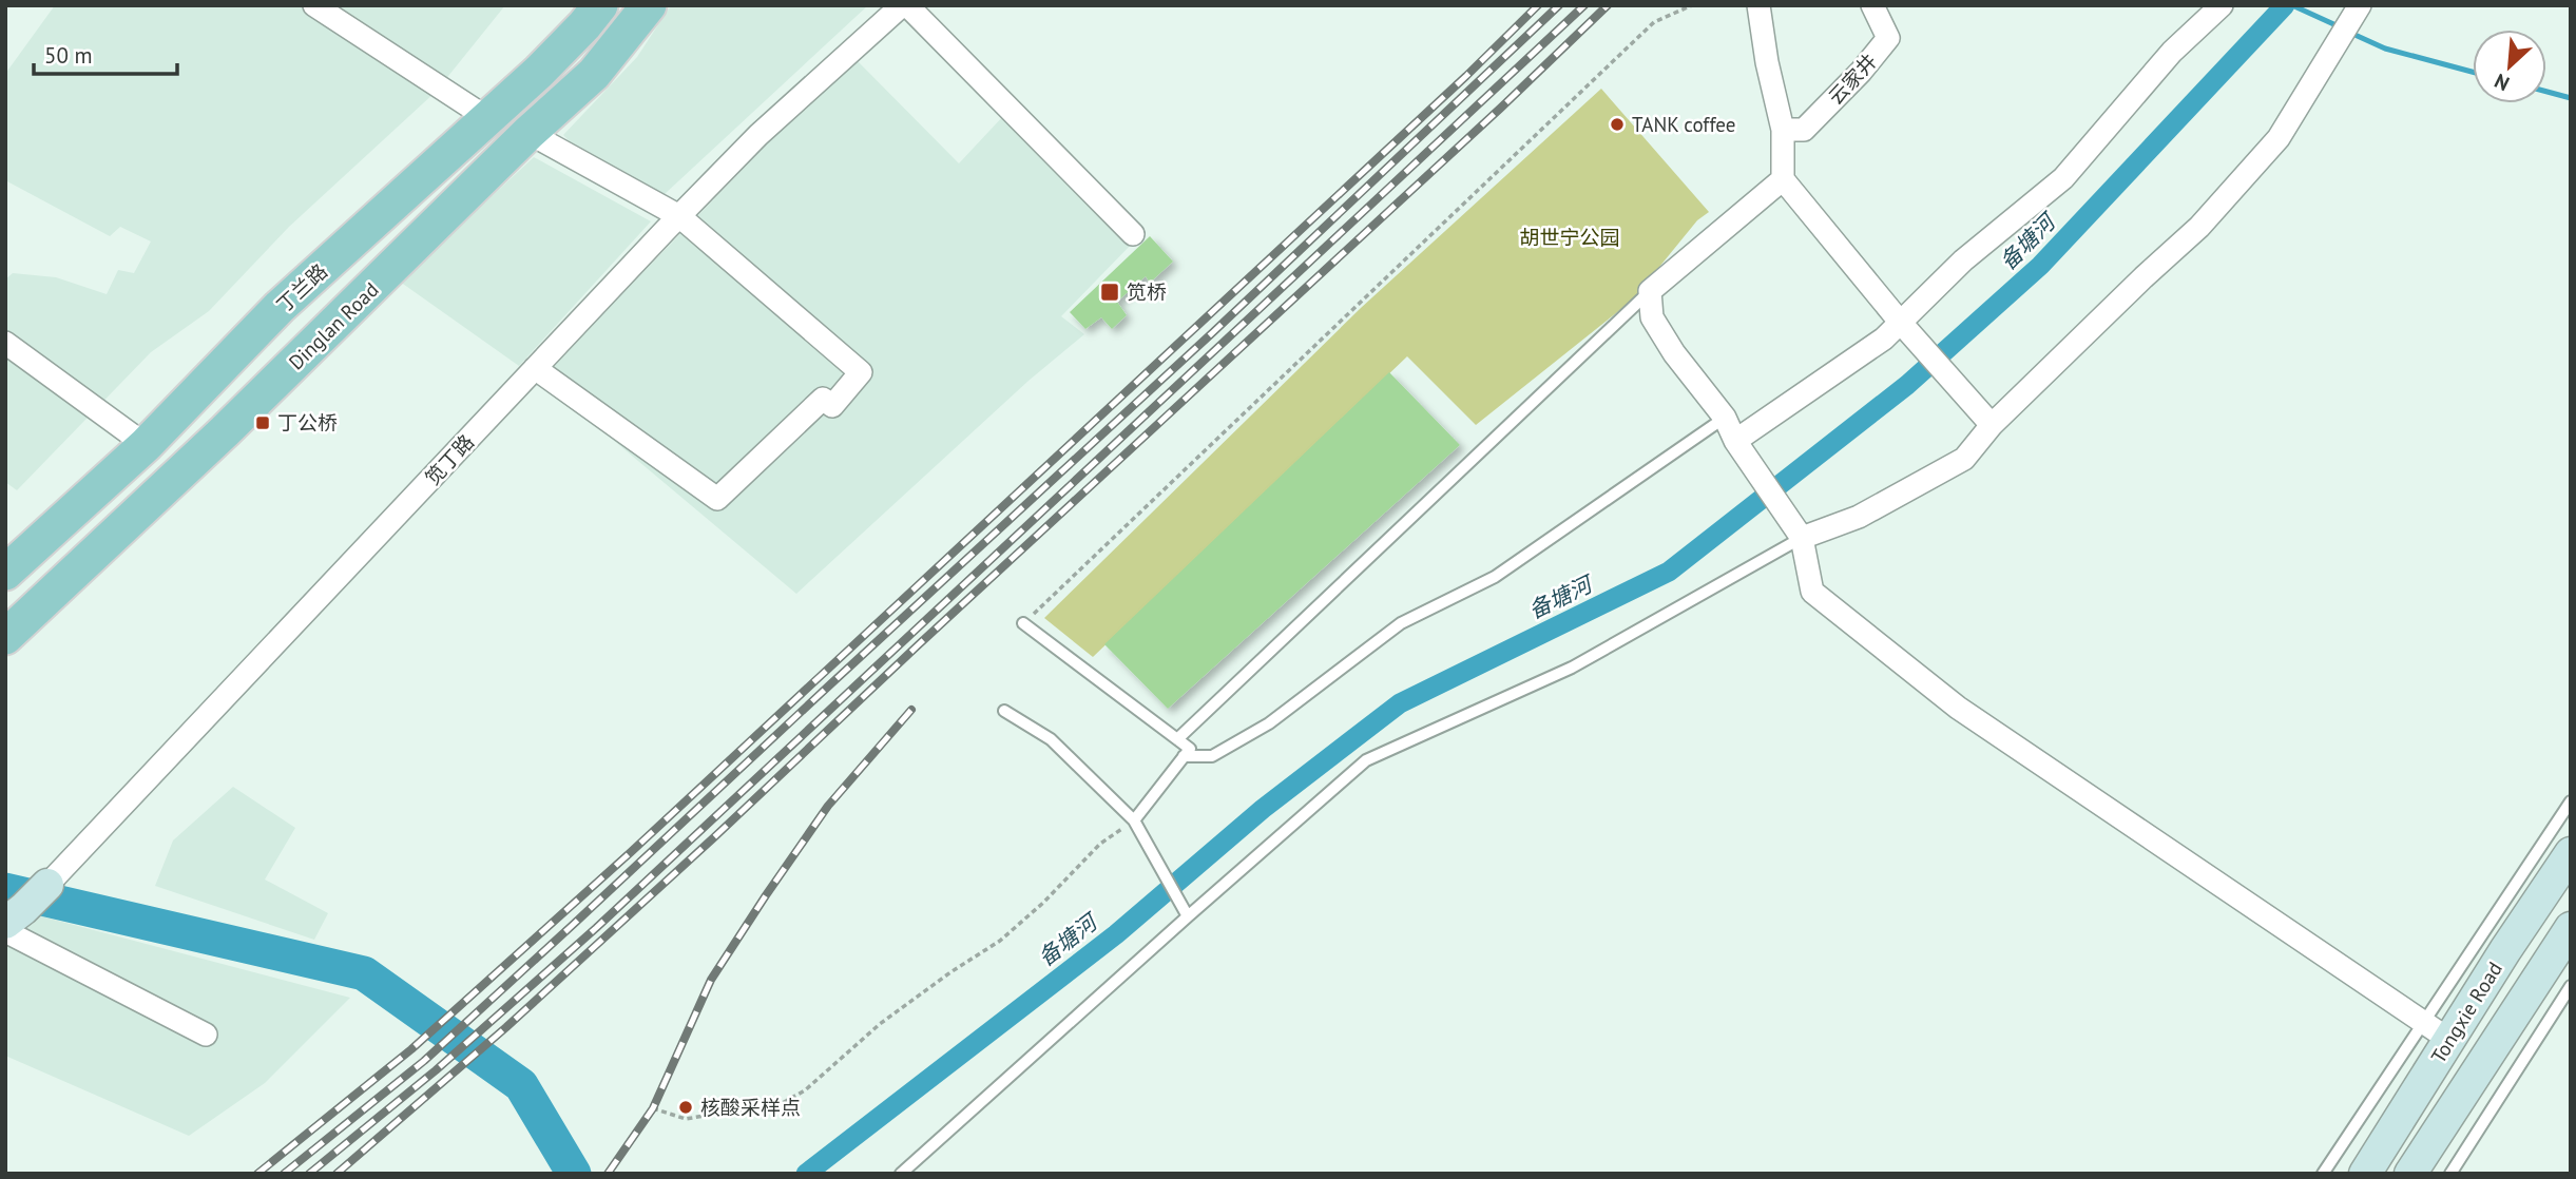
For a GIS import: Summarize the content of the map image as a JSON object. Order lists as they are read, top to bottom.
{
  "streets": {
    "main road": [
      "丁兰路",
      "Dinglan Road",
      "笕丁路",
      "Tongxie Road"
    ],
    "street": ["云家井"]
  },
  "water": ["备塘河"],
  "parks": ["胡世宁公园"],
  "places": {
    "other": ["TANK coffee", "核酸采样点"],
    "transit": ["笕桥", "丁公桥"]
  },
  "scale_bar": "50 m",
  "north": "bottom left"
}
